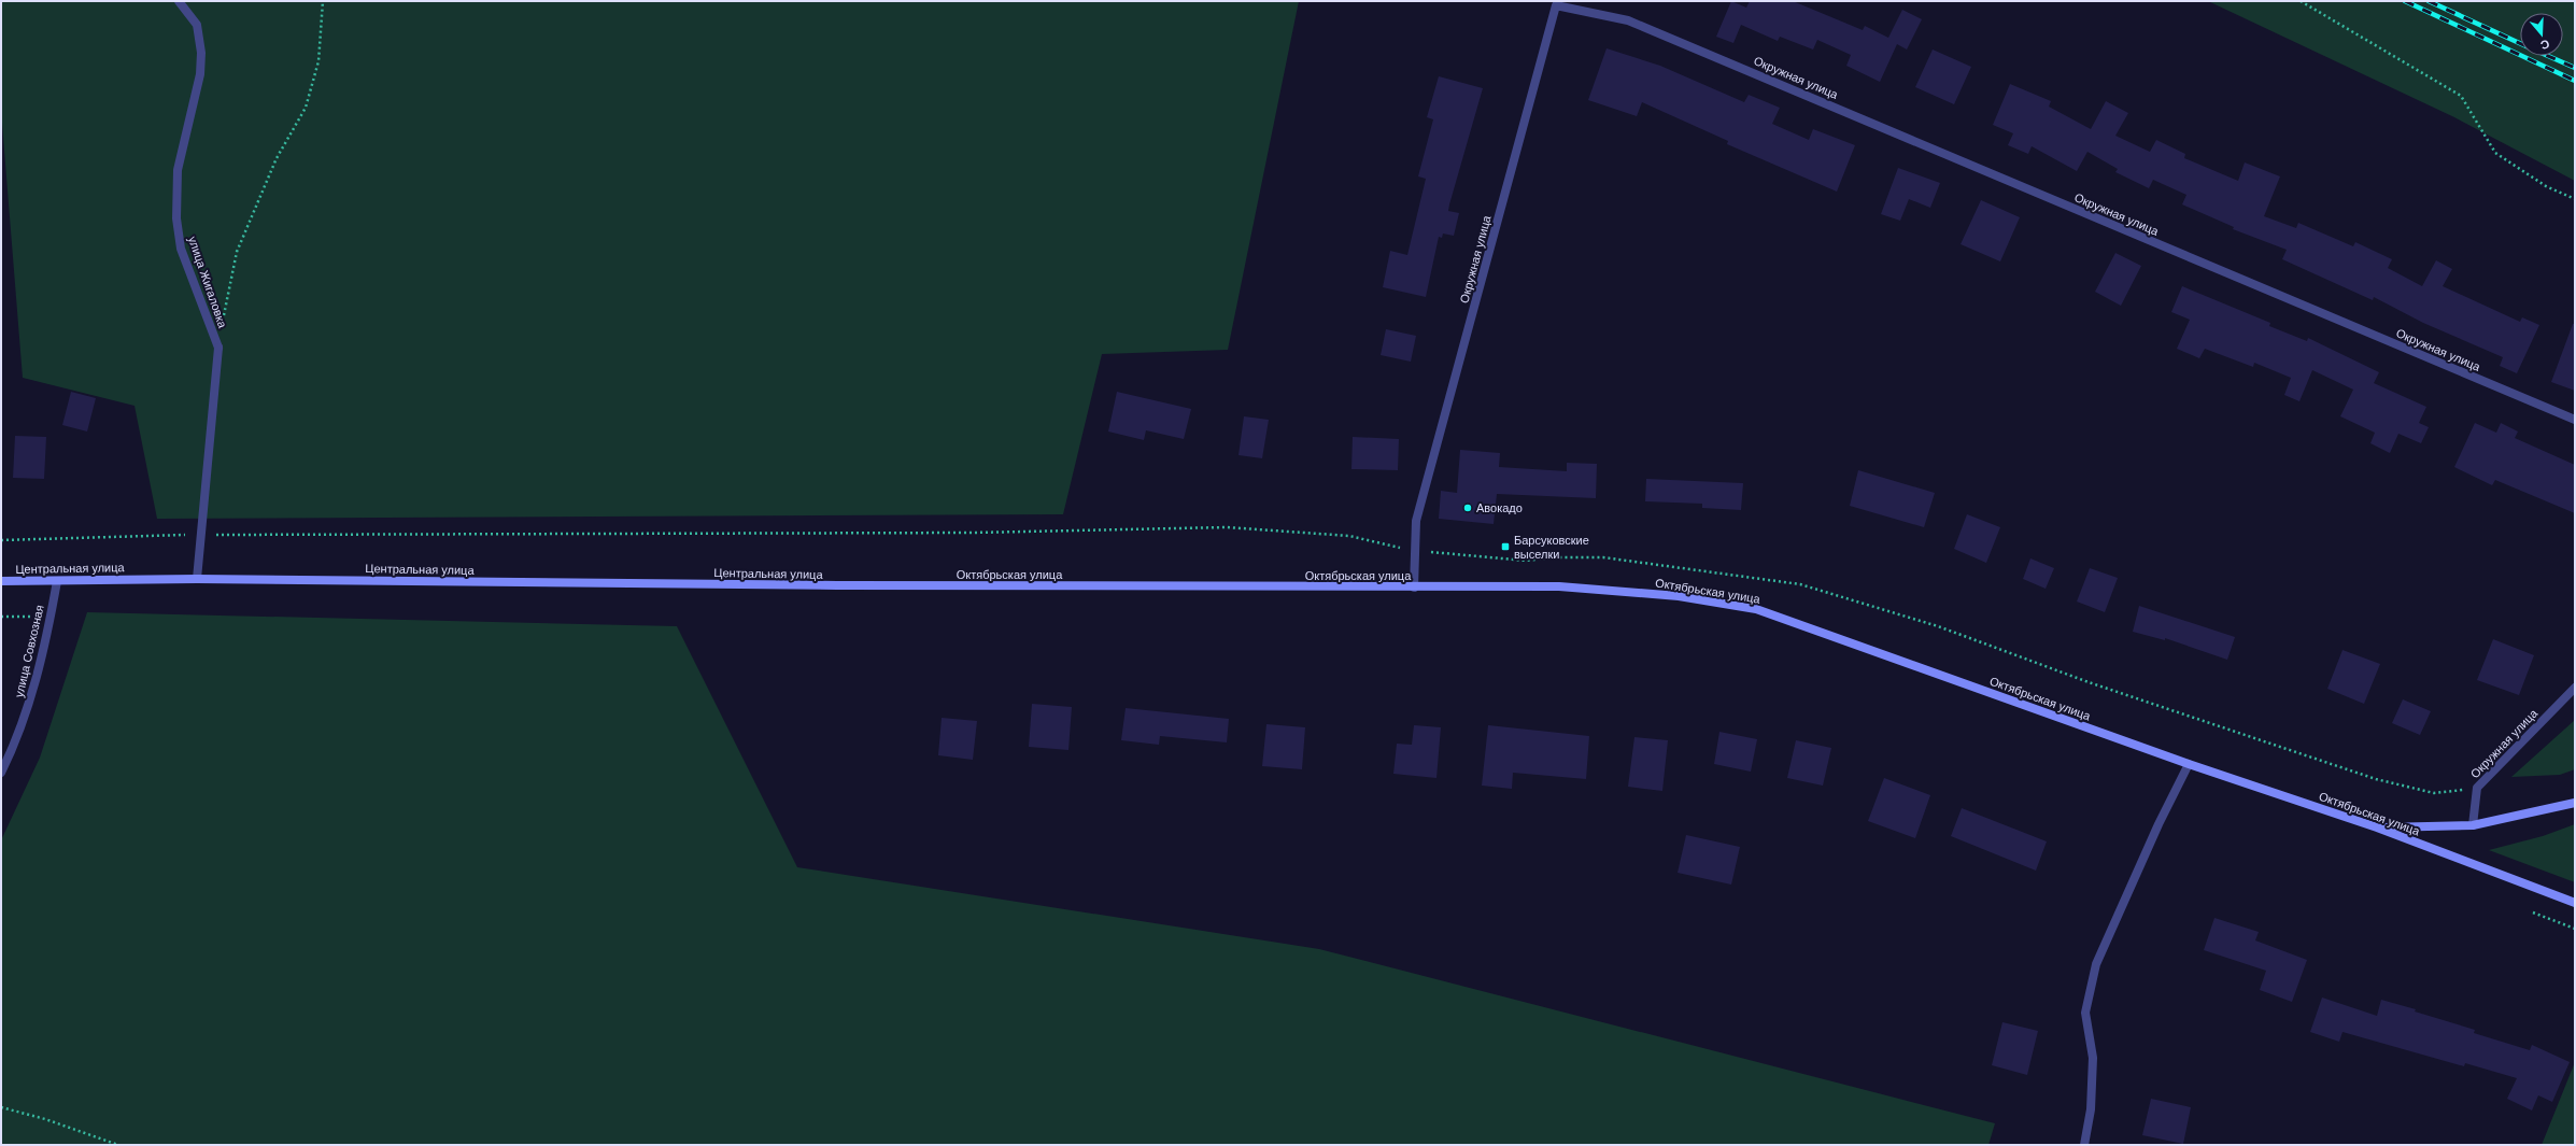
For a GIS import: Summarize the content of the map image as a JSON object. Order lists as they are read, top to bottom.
{
  "streets": {
    "main road": ["Центральная улица", "Октябрьская улица"],
    "street": ["Окружная улица", "улица Жигаловка", "улица Совхозная"]
  },
  "crossings": [
    ["Окружная улица", "Октябрьская улица"],
    ["улица Жигаловка", "Центральная улица"],
    ["Центральная улица", "Октябрьская улица"],
    ["Центральная улица", "улица Совхозная"]
  ],
  "places": {
    "other": ["Авокадо"],
    "transit": ["Барсуковские выселки"]
  },
  "north": "bottom"
}
